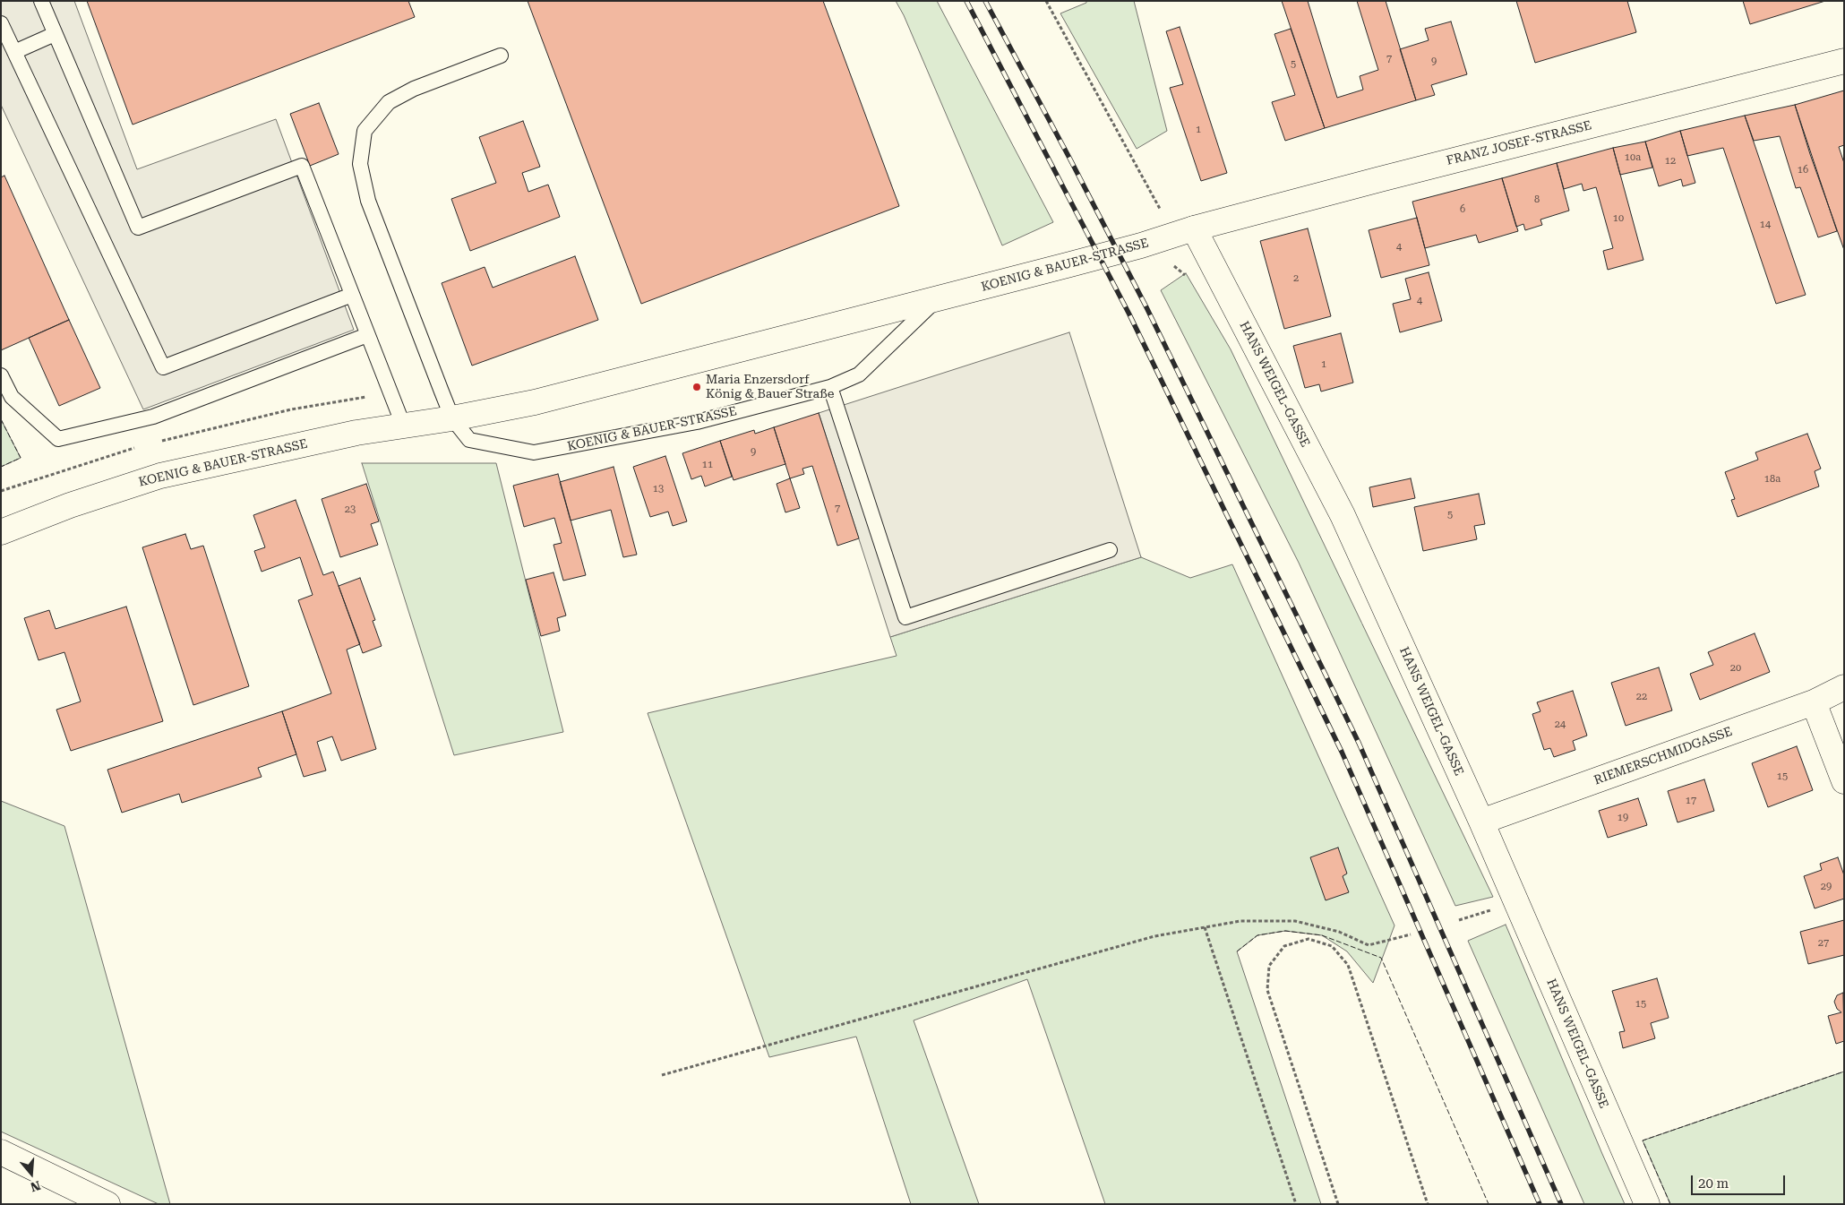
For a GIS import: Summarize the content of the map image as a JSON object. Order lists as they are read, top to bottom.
{
  "streets": {
    "street": [
      "FRANZ JOSEF-STRASSE",
      "KOENIG & BAUER-STRASSE",
      "HANS WEIGEL-GASSE",
      "RIEMERSCHMIDGASSE"
    ]
  },
  "crossings": [
    ["FRANZ JOSEF-STRASSE", "KOENIG & BAUER-STRASSE"],
    ["FRANZ JOSEF-STRASSE", "HANS WEIGEL-GASSE"],
    ["KOENIG & BAUER-STRASSE", "HANS WEIGEL-GASSE"],
    ["HANS WEIGEL-GASSE", "RIEMERSCHMIDGASSE"]
  ],
  "places": ["Maria Enzersdorf König & Bauer Straße"],
  "house_numbers": [
    "7",
    "9",
    "5",
    "1",
    "10a",
    "12",
    "16",
    "8",
    "6",
    "10",
    "14",
    "4",
    "2",
    "4",
    "1",
    "9",
    "11",
    "18a",
    "13",
    "7",
    "23",
    "5",
    "20",
    "22",
    "24",
    "15",
    "17",
    "19",
    "29",
    "27",
    "15"
  ],
  "scale_bar": "20 m",
  "north": "bottom"
}
